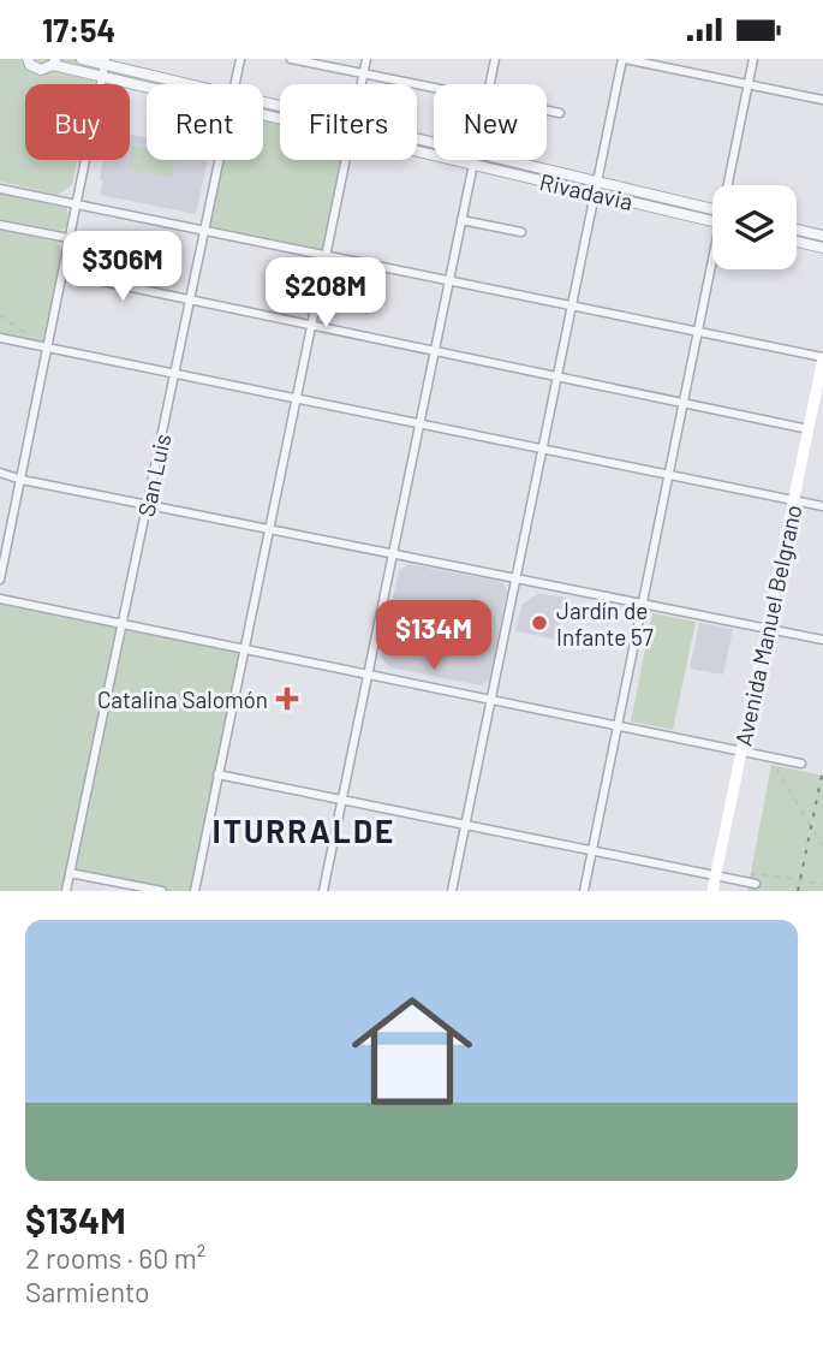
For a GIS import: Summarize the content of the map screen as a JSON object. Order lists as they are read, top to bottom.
{
  "streets": {
    "main road": ["Avenida Manuel Belgrano"],
    "street": ["Rivadavia", "San Luis"]
  },
  "districts": ["ITURRALDE"],
  "places": {
    "other": ["Jardín de Infante 57"],
    "health": ["Catalina Salomón"]
  },
  "page": {
    "status": "17:54",
    "chip": [
      "Buy",
      "Rent",
      "Filters",
      "New"
    ],
    "price": ["$306M", "$208M", "$134M"],
    "list": [
      {
        "name": "$134M",
        "note": "2 rooms · 60 m² · Sarmiento"
      }
    ]
  }
}
